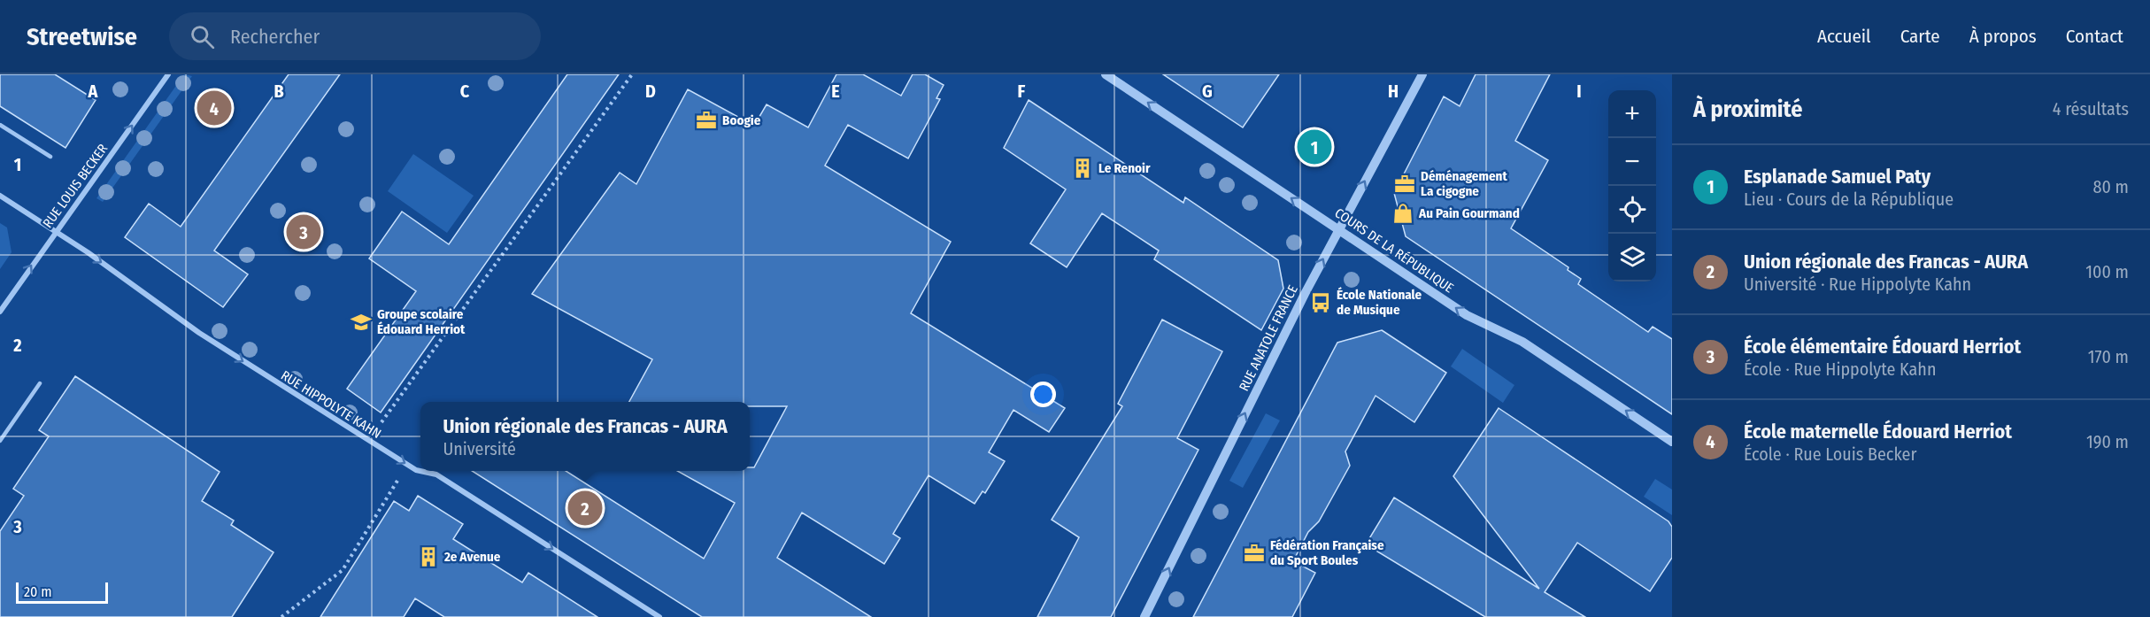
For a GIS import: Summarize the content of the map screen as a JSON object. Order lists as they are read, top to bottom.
{
  "streets": {
    "street": [
      "RUE LOUIS BECKER",
      "COURS DE LA RÉPUBLIQUE",
      "RUE ANATOLE FRANCE",
      "RUE HIPPOLYTE KAHN"
    ]
  },
  "crossings": [
    ["RUE LOUIS BECKER", "RUE HIPPOLYTE KAHN"],
    ["COURS DE LA RÉPUBLIQUE", "RUE ANATOLE FRANCE"]
  ],
  "one_way": [
    "RUE LOUIS BECKER",
    "COURS DE LA RÉPUBLIQUE",
    "RUE ANATOLE FRANCE",
    "RUE HIPPOLYTE KAHN"
  ],
  "places": {
    "office": ["Boogie", "Déménagement La cigogne", "Fédération Française du Sport Boules"],
    "building": ["Le Renoir", "2e Avenue"],
    "shop": ["Au Pain Gourmand"],
    "bus stop": ["École Nationale de Musique"],
    "school or university": ["Groupe scolaire Édouard Herriot"]
  },
  "scale_bar": "20 m",
  "page": {
    "header": "Streetwise",
    "search": "Rechercher",
    "nav": [
      "Accueil",
      "Carte",
      "À propos",
      "Contact"
    ],
    "heading": ["À proximité", "4 résultats"],
    "pins": [
      "4",
      "1",
      "3",
      "2"
    ],
    "map_buttons": ["+", "−"],
    "list": [
      {
        "mark": "1",
        "name": "Esplanade Samuel Paty",
        "note": "Lieu · Cours de la République",
        "value": "80 m"
      },
      {
        "mark": "2",
        "name": "Union régionale des Francas - AURA",
        "note": "Université · Rue Hippolyte Kahn",
        "value": "100 m"
      },
      {
        "mark": "3",
        "name": "École élémentaire Édouard Herriot",
        "note": "École · Rue Hippolyte Kahn",
        "value": "170 m"
      },
      {
        "mark": "4",
        "name": "École maternelle Édouard Herriot",
        "note": "École · Rue Louis Becker",
        "value": "190 m"
      }
    ],
    "popup": ["Union régionale des Francas - AURA", "Université"],
    "scale": "20 m"
  },
  "grid": {
    "columns": [
      "A",
      "B",
      "C",
      "D",
      "E",
      "F",
      "G",
      "H",
      "I"
    ],
    "rows": ["1", "2", "3"]
  }
}
